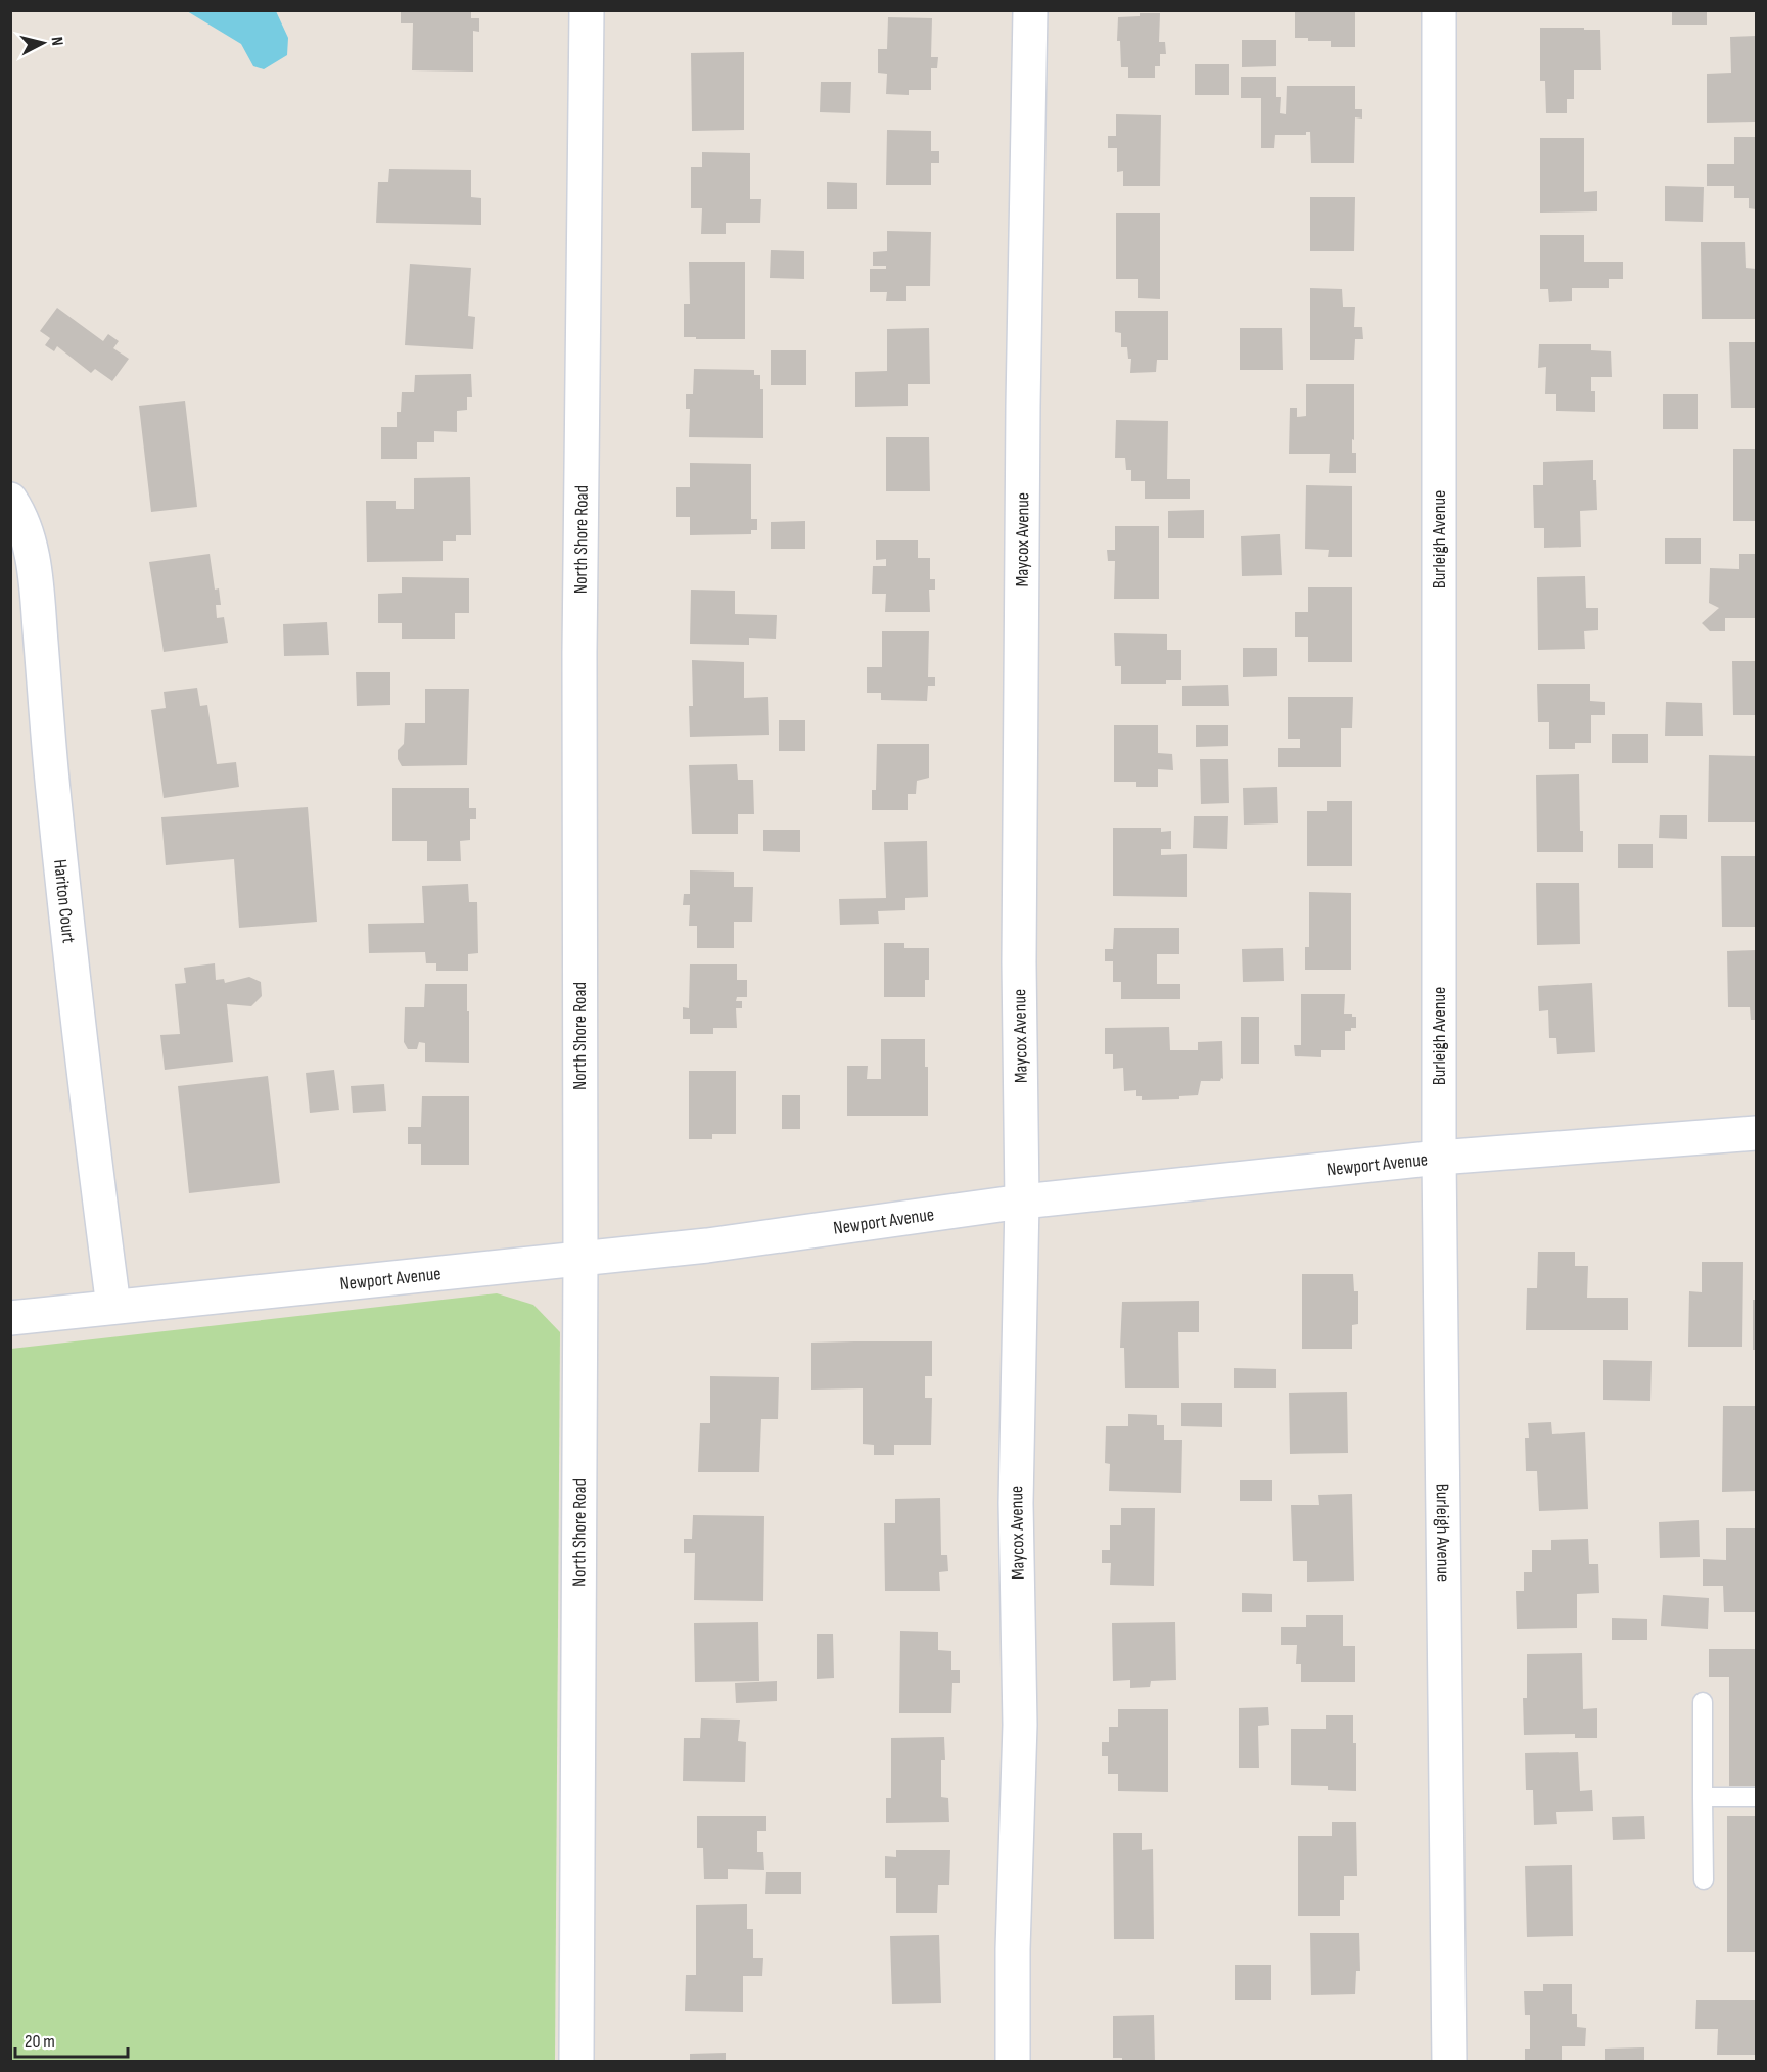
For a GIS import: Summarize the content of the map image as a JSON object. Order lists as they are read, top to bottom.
{
  "streets": {
    "street": [
      "North Shore Road",
      "Maycox Avenue",
      "Burleigh Avenue",
      "Hariton Court",
      "Newport Avenue"
    ]
  },
  "crossings": [
    ["North Shore Road", "Newport Avenue"],
    ["Maycox Avenue", "Newport Avenue"],
    ["Burleigh Avenue", "Newport Avenue"],
    ["Hariton Court", "Newport Avenue"]
  ],
  "scale_bar": "20 m",
  "north": "right"
}
